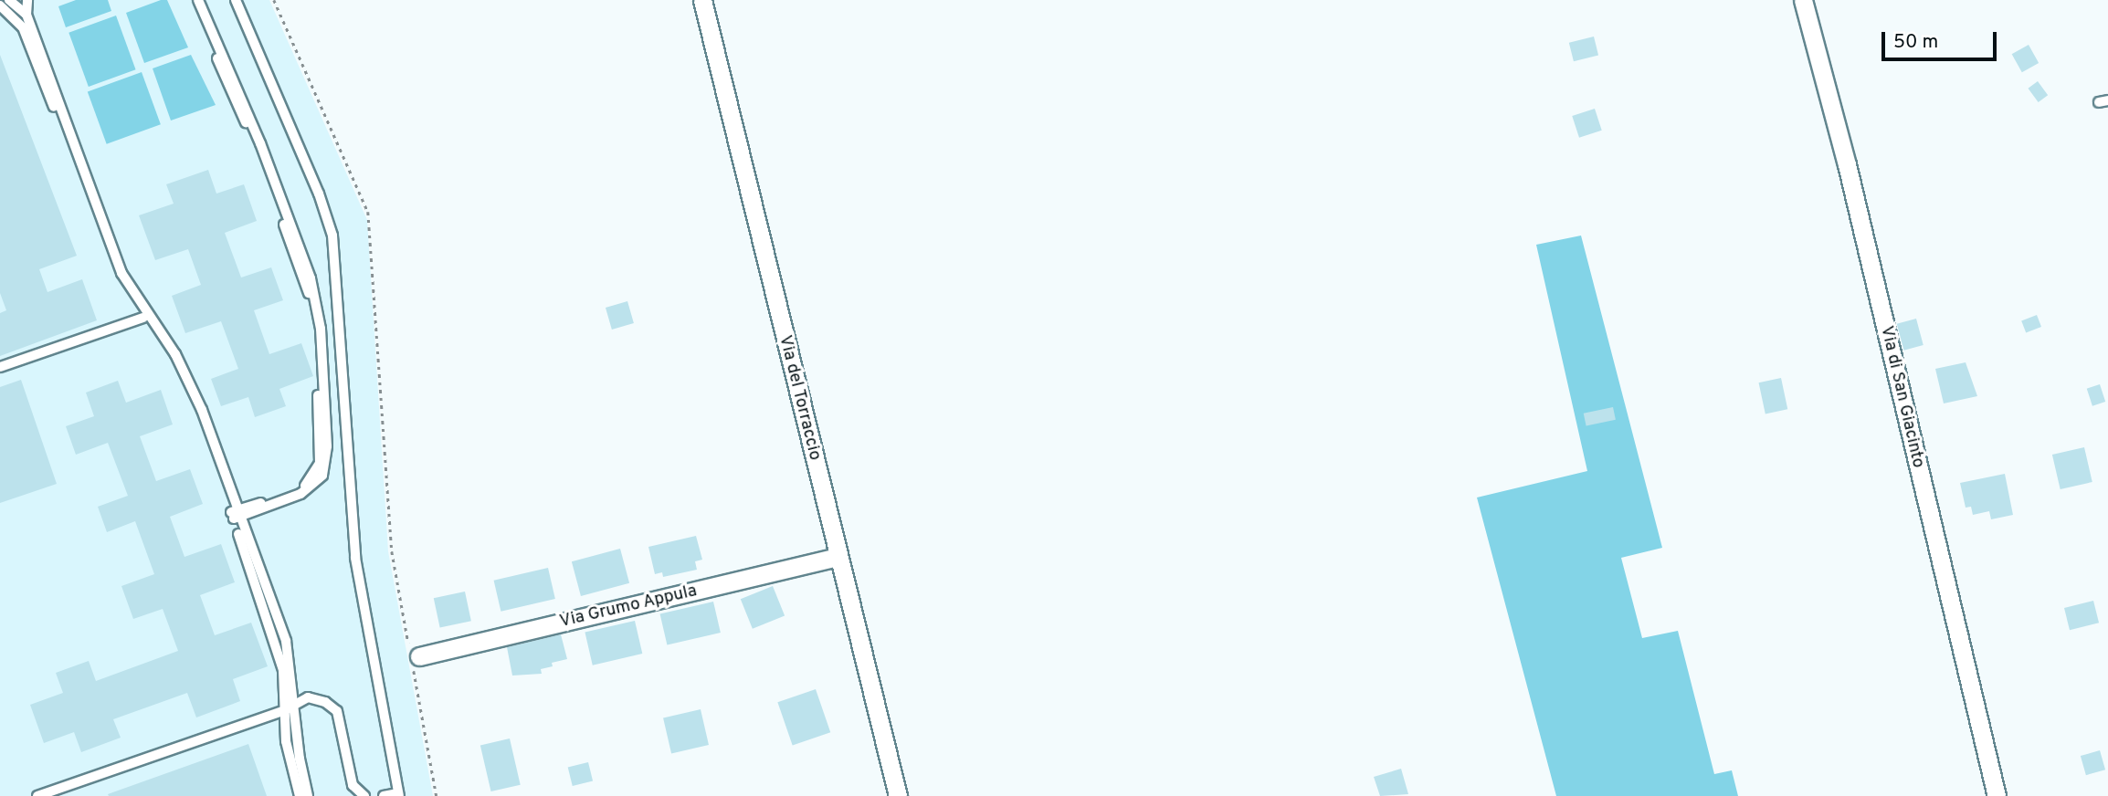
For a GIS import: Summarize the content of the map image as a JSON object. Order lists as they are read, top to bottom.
{
  "streets": {
    "street": ["Via di San Giacinto", "Via del Torraccio", "Via Grumo Appula"]
  },
  "crossings": [
    ["Via del Torraccio", "Via Grumo Appula"]
  ],
  "scale_bar": "50 m"
}
